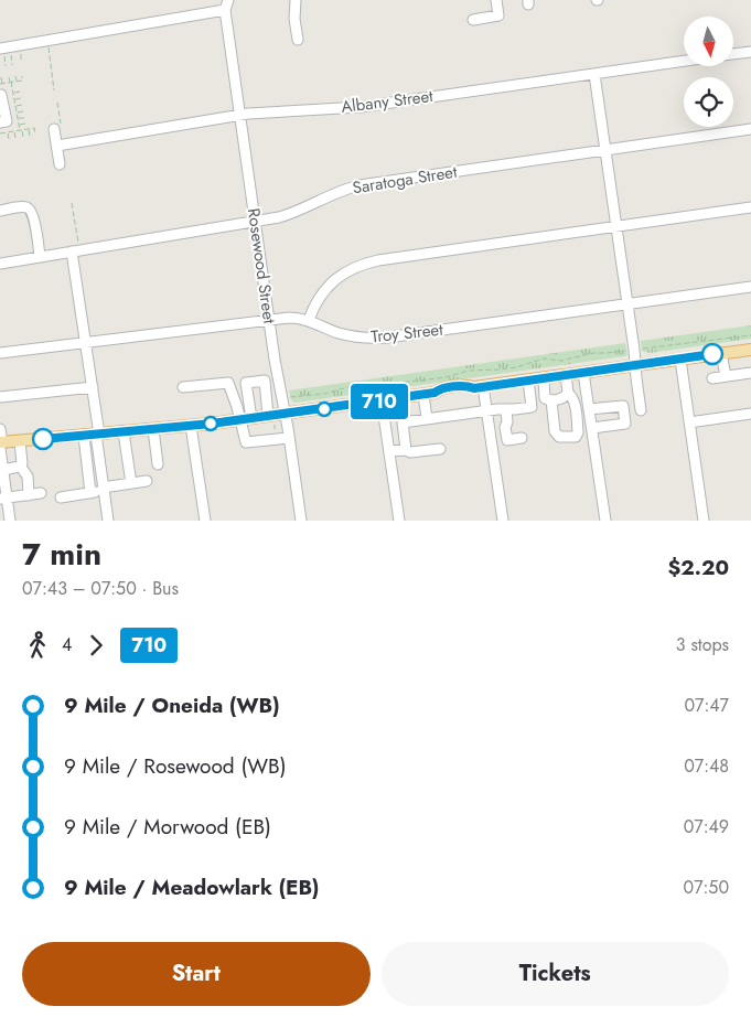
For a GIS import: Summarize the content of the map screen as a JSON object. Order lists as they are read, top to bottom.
{
  "streets": {
    "street": [
      "Albany Street",
      "Saratoga Street",
      "Rosewood Street",
      "Troy Street"
    ]
  },
  "crossings": [
    ["Albany Street", "Rosewood Street"],
    ["Saratoga Street", "Rosewood Street"],
    ["Rosewood Street", "Troy Street"]
  ],
  "lines": ["bus line 710"],
  "north": "bottom",
  "page": {
    "on_map": "710",
    "heading": ["7 min", "07:43 – 07:50 · Bus", "$2.20"],
    "legs": ["4", "710", "3 stops"],
    "list": [
      {
        "name": "9 Mile / Oneida (WB)",
        "value": "07:47"
      },
      {
        "name": "9 Mile / Rosewood (WB)",
        "value": "07:48"
      },
      {
        "name": "9 Mile / Morwood (EB)",
        "value": "07:49"
      },
      {
        "name": "9 Mile / Meadowlark (EB)",
        "value": "07:50"
      }
    ],
    "buttons": ["Start", "Tickets"]
  }
}
